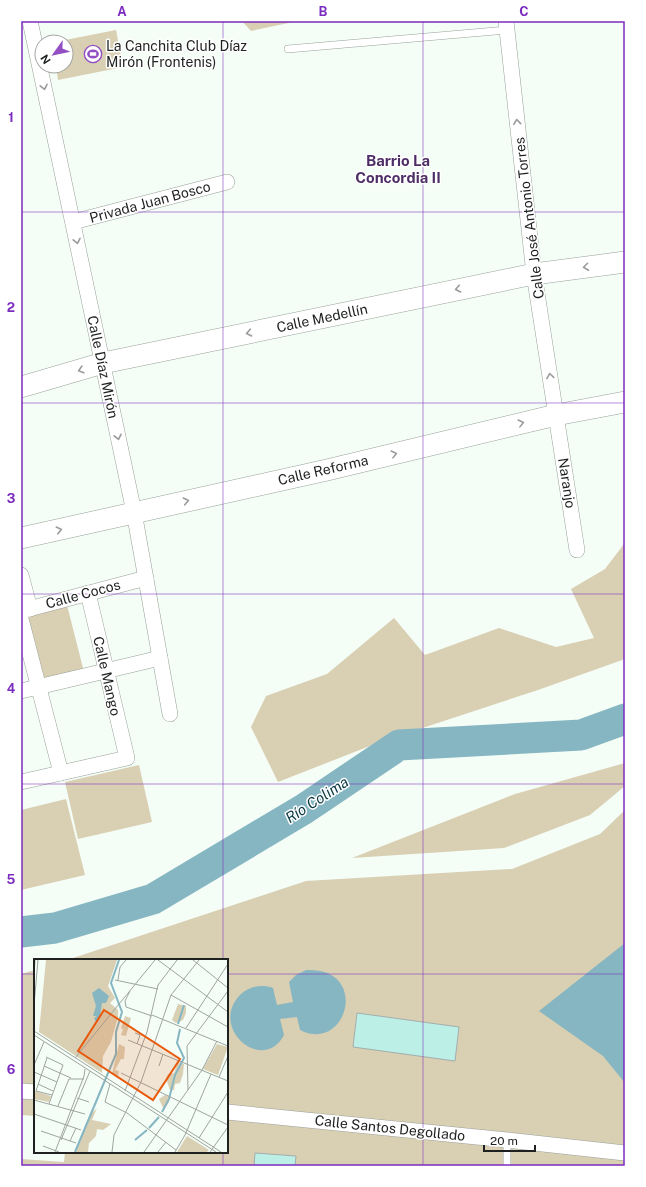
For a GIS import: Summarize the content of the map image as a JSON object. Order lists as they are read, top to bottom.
{
  "streets": {
    "street": [
      "Privada Juan Bosco",
      "Calle José Antonio Torres",
      "Calle Medellín",
      "Calle Díaz Mirón",
      "Calle Reforma",
      "Naranjo",
      "Calle Cocos",
      "Calle Mango",
      "Calle Santos Degollado"
    ]
  },
  "crossings": [
    ["Privada Juan Bosco", "Calle Díaz Mirón"],
    ["Calle José Antonio Torres", "Calle Medellín"],
    ["Calle José Antonio Torres", "Calle Reforma"],
    ["Calle José Antonio Torres", "Naranjo"],
    ["Calle Medellín", "Calle Díaz Mirón"],
    ["Calle Díaz Mirón", "Calle Reforma"],
    ["Calle Díaz Mirón", "Calle Cocos"],
    ["Calle Reforma", "Naranjo"],
    ["Calle Cocos", "Calle Mango"]
  ],
  "one_way": [
    "Calle José Antonio Torres",
    "Calle Medellín",
    "Calle Díaz Mirón",
    "Calle Reforma"
  ],
  "districts": ["Barrio La Concordia II"],
  "water": ["Río Colima"],
  "places": {
    "sports": ["La Canchita Club Díaz Mirón (Frontenis)"]
  },
  "scale_bar": "20 m",
  "north": "bottom left",
  "grid": {
    "columns": ["A", "B", "C"],
    "rows": [
      "1",
      "2",
      "3",
      "4",
      "5",
      "6"
    ]
  }
}
